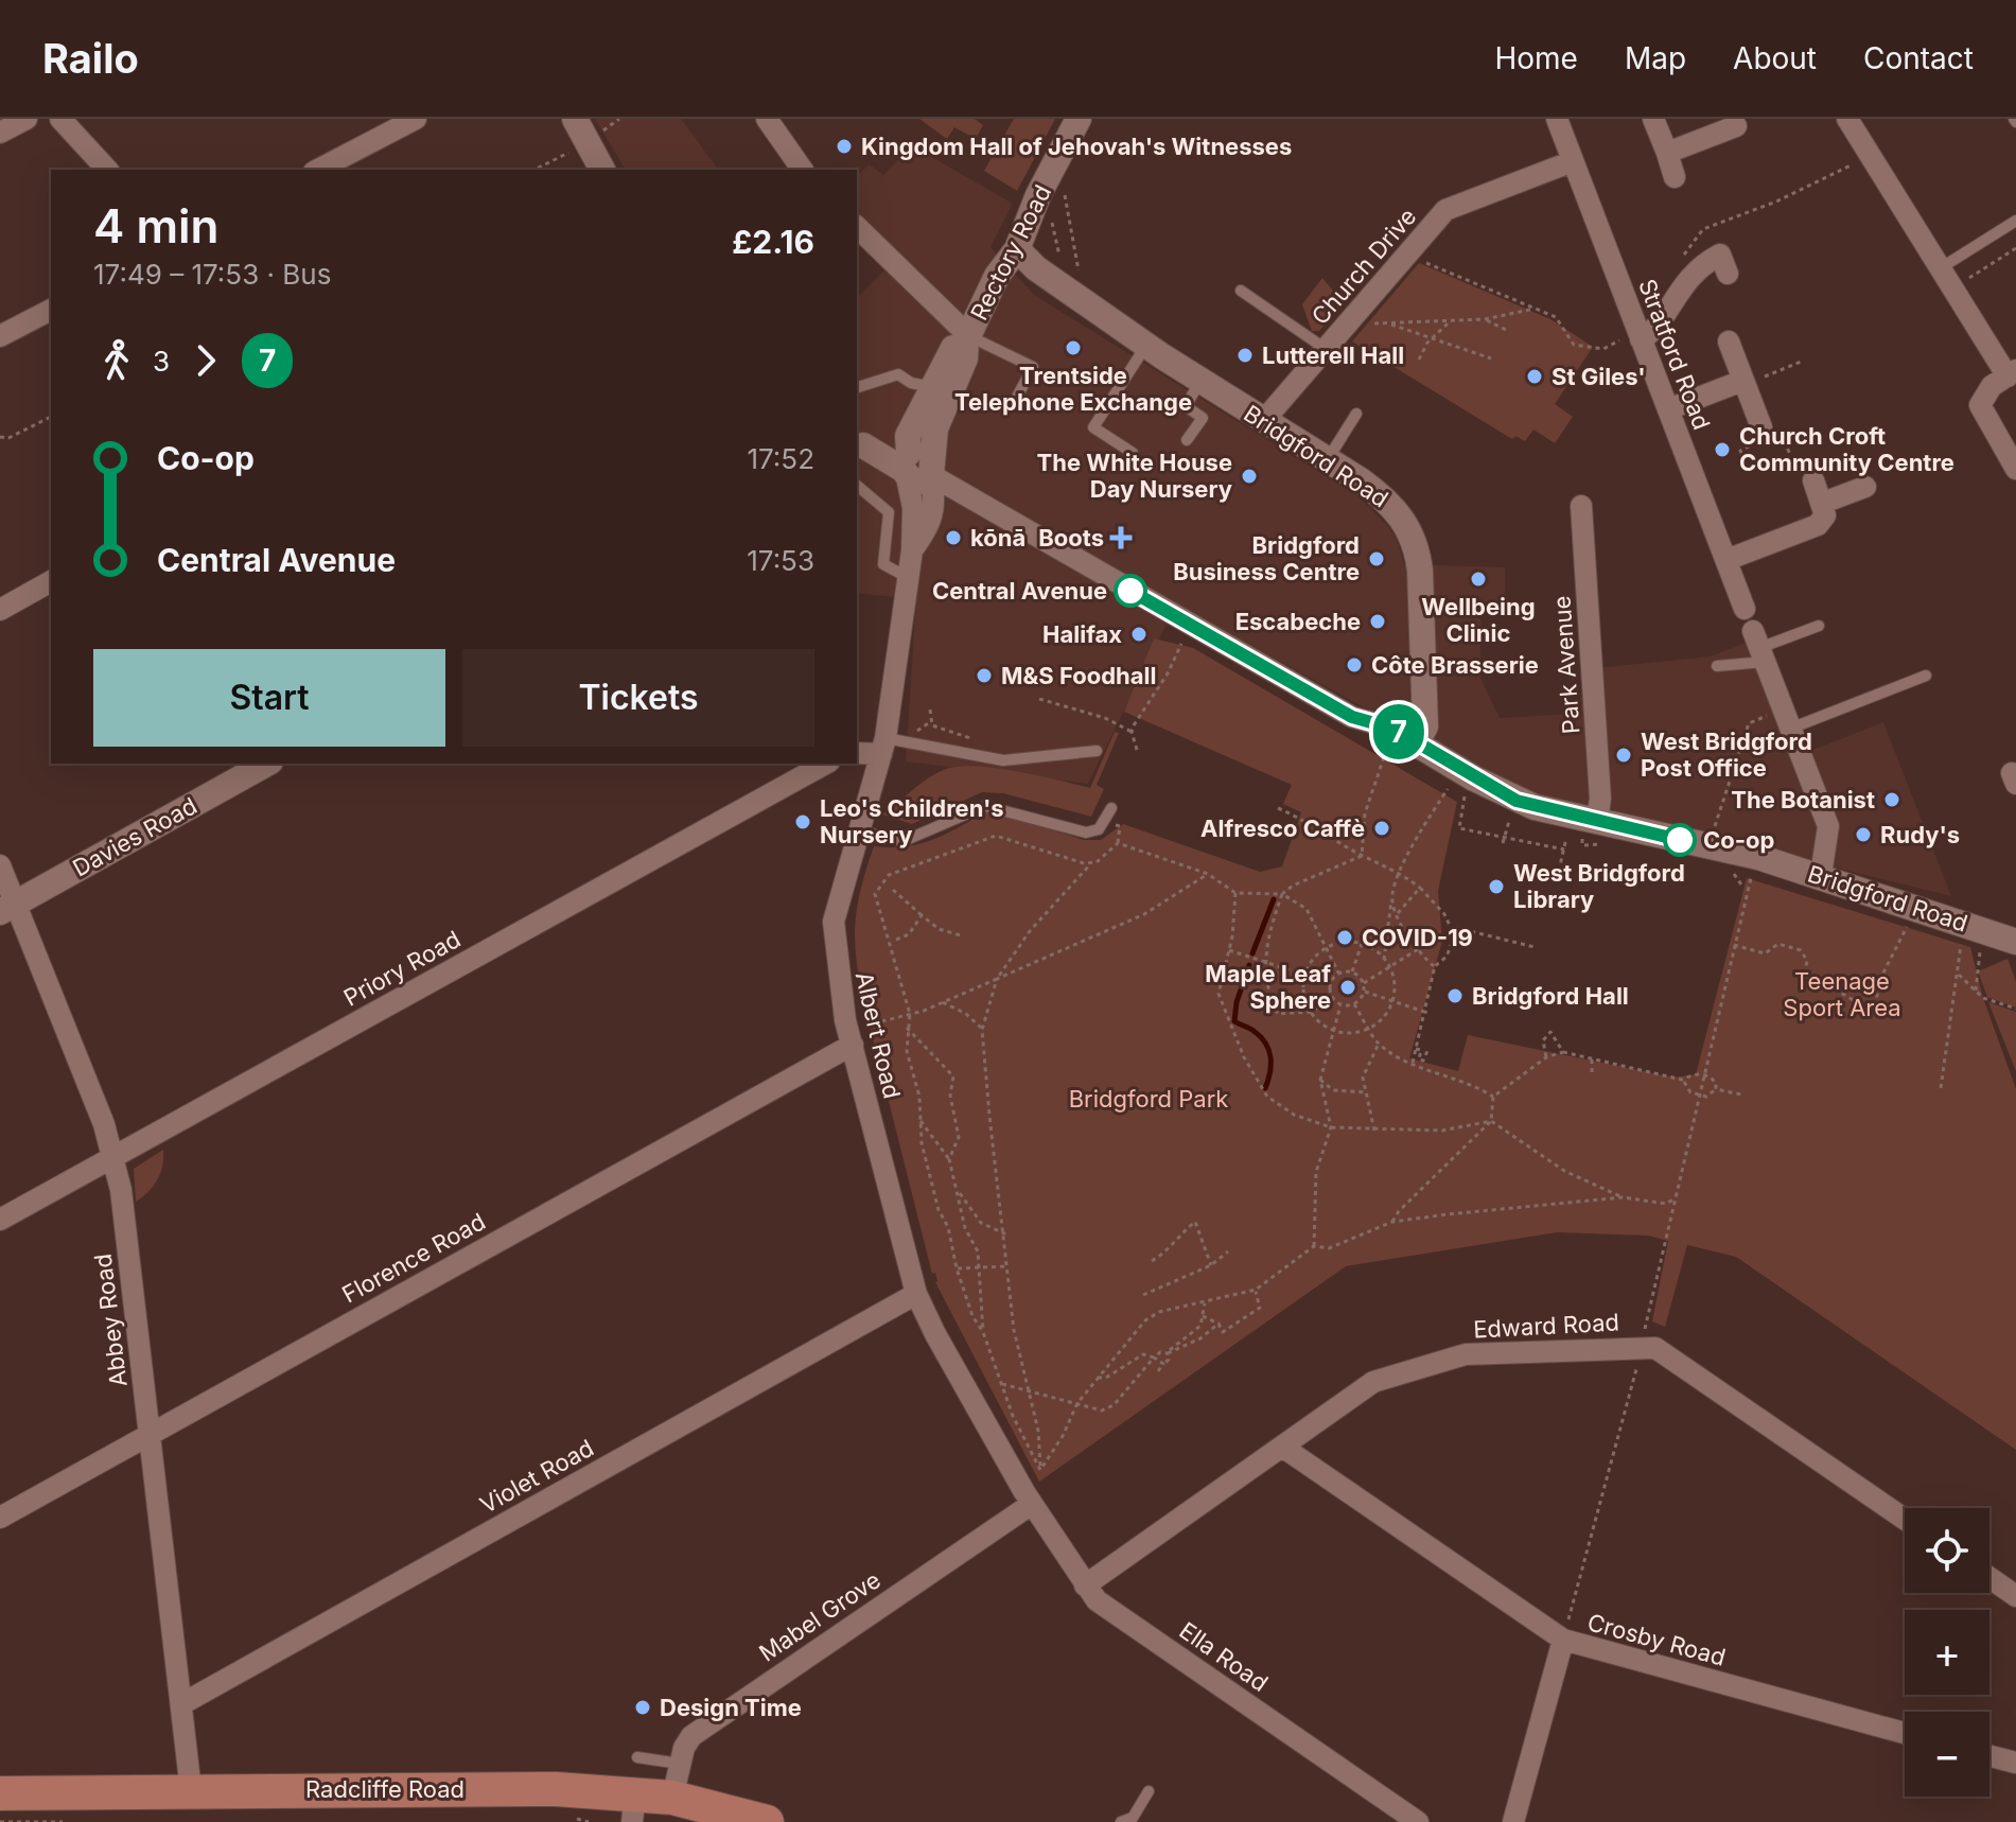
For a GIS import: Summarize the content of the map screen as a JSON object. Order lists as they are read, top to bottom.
{
  "streets": {
    "highway": ["Radcliffe Road"],
    "street": [
      "Rectory Road",
      "Church Drive",
      "Stratford Road",
      "Bridgford Road",
      "Park Avenue",
      "Davies Road",
      "Priory Road",
      "Albert Road",
      "Florence Road",
      "Abbey Road",
      "Edward Road",
      "Violet Road",
      "Mabel Grove",
      "Crosby Road",
      "Ella Road"
    ]
  },
  "crossings": [
    ["Rectory Road", "Bridgford Road"],
    ["Rectory Road", "Albert Road"],
    ["Church Drive", "Stratford Road"],
    ["Church Drive", "Bridgford Road"],
    ["Bridgford Road", "Park Avenue"],
    ["Davies Road", "Abbey Road"],
    ["Priory Road", "Abbey Road"],
    ["Albert Road", "Florence Road"],
    ["Albert Road", "Violet Road"],
    ["Albert Road", "Mabel Grove"],
    ["Albert Road", "Ella Road"],
    ["Florence Road", "Abbey Road"],
    ["Abbey Road", "Violet Road"],
    ["Abbey Road", "Radcliffe Road"],
    ["Edward Road", "Crosby Road"],
    ["Edward Road", "Ella Road"],
    ["Mabel Grove", "Ella Road"],
    ["Mabel Grove", "Radcliffe Road"]
  ],
  "parks": ["Teenage Sport Area", "Bridgford Park"],
  "places": {
    "other": [
      "Kingdom Hall of Jehovah's Witnesses",
      "Trentside Telephone Exchange",
      "Lutterell Hall",
      "St Giles'",
      "Church Croft Community Centre",
      "The White House Day Nursery",
      "kōnā",
      "Bridgford Business Centre",
      "Wellbeing Clinic",
      "Central Avenue",
      "Escabeche",
      "Halifax",
      "Côte Brasserie",
      "M&S Foodhall",
      "West Bridgford Post Office",
      "The Botanist",
      "Leo's Children's Nursery",
      "Alfresco Caffè",
      "Rudy's",
      "Co-op",
      "West Bridgford Library",
      "COVID-19",
      "Maple Leaf Sphere",
      "Bridgford Hall",
      "Design Time"
    ],
    "health": ["Boots"]
  },
  "lines": ["bus line 7"],
  "page": {
    "header": "Railo",
    "nav": [
      "Home",
      "Map",
      "About",
      "Contact"
    ],
    "on_map": "7",
    "heading": ["4 min", "17:49 – 17:53 · Bus", "£2.16"],
    "legs": ["3", "7"],
    "list": [
      {
        "name": "Co-op",
        "value": "17:52"
      },
      {
        "name": "Central Avenue",
        "value": "17:53"
      }
    ],
    "buttons": ["Start", "Tickets"],
    "map_buttons": ["+", "−"]
  }
}
